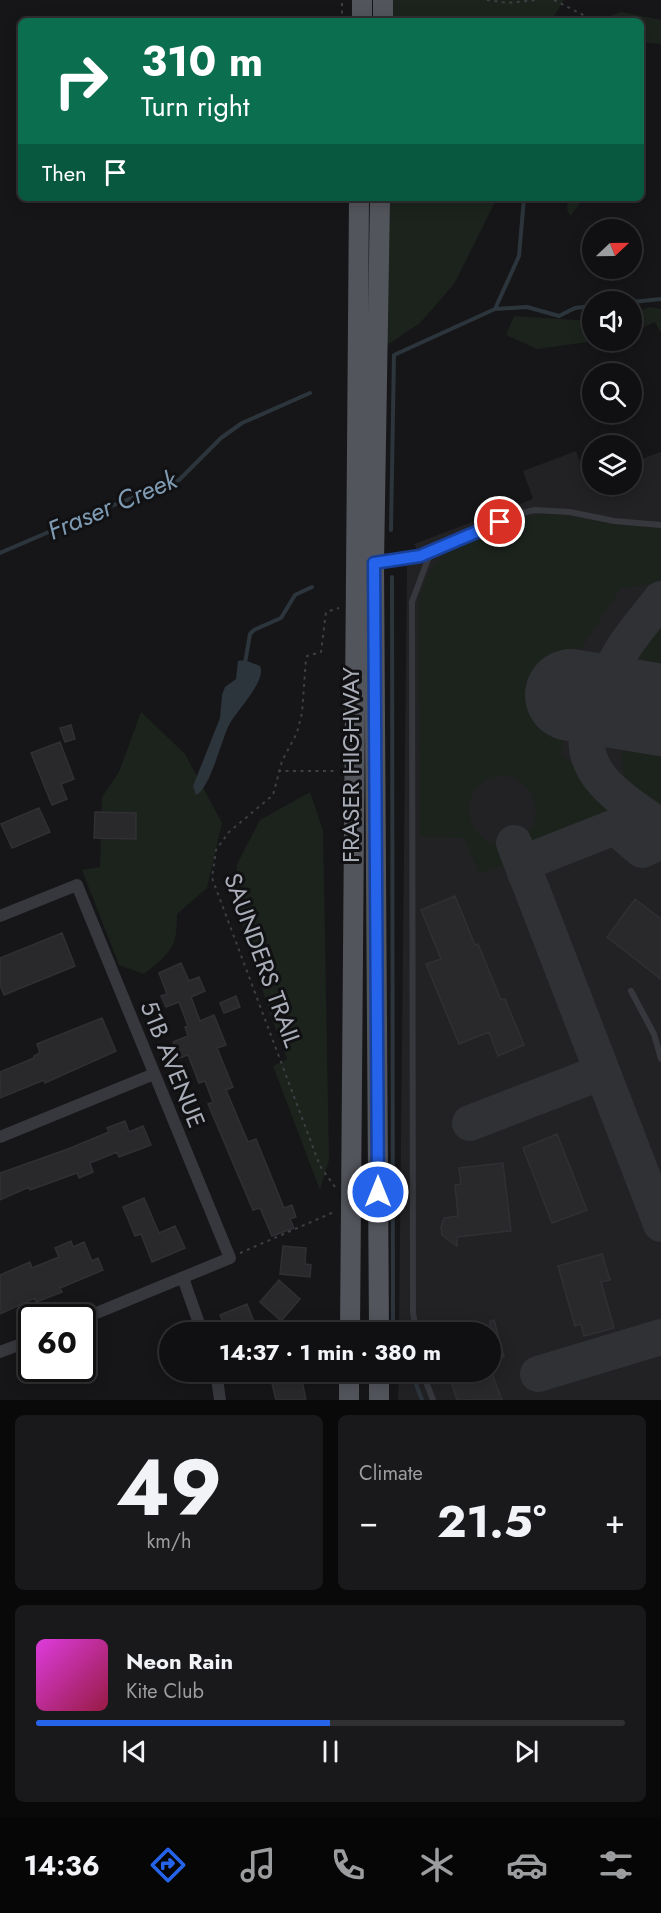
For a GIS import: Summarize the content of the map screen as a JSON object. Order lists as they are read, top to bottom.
{
  "streets": {
    "main road": ["FRASER HIGHWAY"],
    "street": ["51B AVENUE"],
    "path": ["SAUNDERS TRAIL"]
  },
  "water": ["Fraser Creek"],
  "north": "right",
  "page": {
    "turn": ["310 m", "Turn right"],
    "then": "Then",
    "limit": "60",
    "trip": "14:37 · 1 min · 380 m",
    "tile": [
      ["49", "km/h"],
      "Climate"
    ],
    "heat": ["−", "21.5°", "+"],
    "song": ["Neon Rain", "Kite Club"],
    "tabs": "14:36"
  }
}
